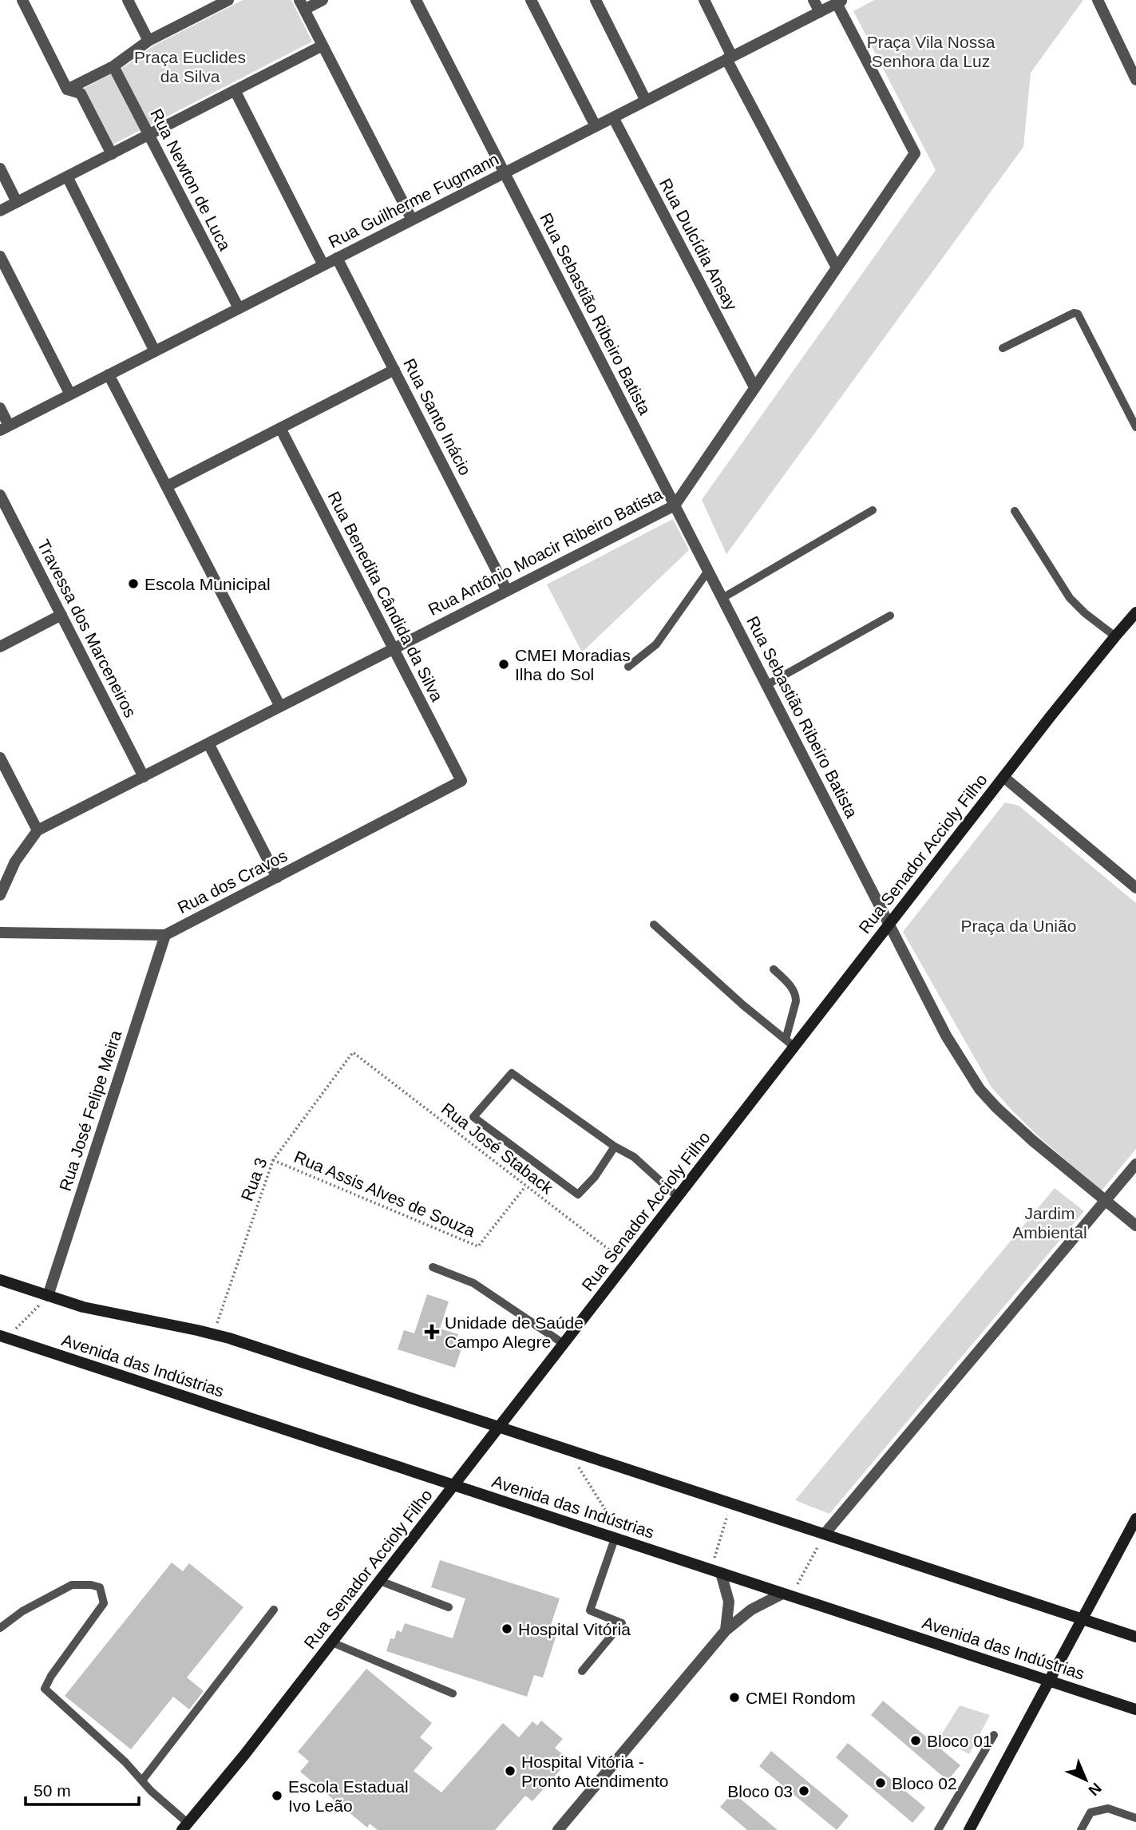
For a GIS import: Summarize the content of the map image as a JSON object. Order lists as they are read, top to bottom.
{
  "streets": {
    "main road": ["Rua Senador Accioly Filho", "Avenida das Indústrias"],
    "street": [
      "Rua Newton de Luca",
      "Rua Guilherme Fugmann",
      "Rua Dulcídia Ansay",
      "Rua Sebastião Ribeiro Batista",
      "Rua Santo Inácio",
      "Rua Antônio Moacir Ribeiro Batista",
      "Rua Benedita Cândida da Silva",
      "Travessa dos Marceneiros",
      "Rua dos Cravos",
      "Rua José Felipe Meira"
    ],
    "path": ["Rua José Staback", "Rua 3", "Rua Assis Alves de Souza"]
  },
  "crossings": [
    ["Rua Newton de Luca", "Rua Guilherme Fugmann"],
    ["Rua Guilherme Fugmann", "Rua Dulcídia Ansay"],
    ["Rua Guilherme Fugmann", "Rua Sebastião Ribeiro Batista"],
    ["Rua Guilherme Fugmann", "Rua Santo Inácio"],
    ["Rua Guilherme Fugmann", "Rua Antônio Moacir Ribeiro Batista"],
    ["Rua Dulcídia Ansay", "Rua Antônio Moacir Ribeiro Batista"],
    ["Rua Sebastião Ribeiro Batista", "Rua Antônio Moacir Ribeiro Batista"],
    ["Rua Sebastião Ribeiro Batista", "Rua Senador Accioly Filho"],
    ["Rua Santo Inácio", "Rua Antônio Moacir Ribeiro Batista"],
    ["Rua Antônio Moacir Ribeiro Batista", "Rua Benedita Cândida da Silva"],
    ["Rua Antônio Moacir Ribeiro Batista", "Travessa dos Marceneiros"],
    ["Rua Benedita Cândida da Silva", "Rua dos Cravos"],
    ["Rua Senador Accioly Filho", "Rua José Staback"],
    ["Rua Senador Accioly Filho", "Avenida das Indústrias"],
    ["Rua dos Cravos", "Rua José Felipe Meira"],
    ["Rua José Staback", "Rua 3"],
    ["Rua José Staback", "Rua Assis Alves de Souza"],
    ["Rua 3", "Rua Assis Alves de Souza"]
  ],
  "parks": [
    "Praça Vila Nossa Senhora da Luz",
    "Praça Euclides da Silva",
    "Praça da União",
    "Jardim Ambiental"
  ],
  "places": {
    "other": [
      "Escola Municipal",
      "CMEI Moradias Ilha do Sol",
      "Hospital Vitória",
      "CMEI Rondom",
      "Bloco 01",
      "Hospital Vitória - Pronto Atendimento",
      "Bloco 02",
      "Bloco 03",
      "Escola Estadual Ivo Leão"
    ],
    "health": ["Unidade de Saúde Campo Alegre"]
  },
  "scale_bar": "50 m",
  "north": "bottom right"
}
